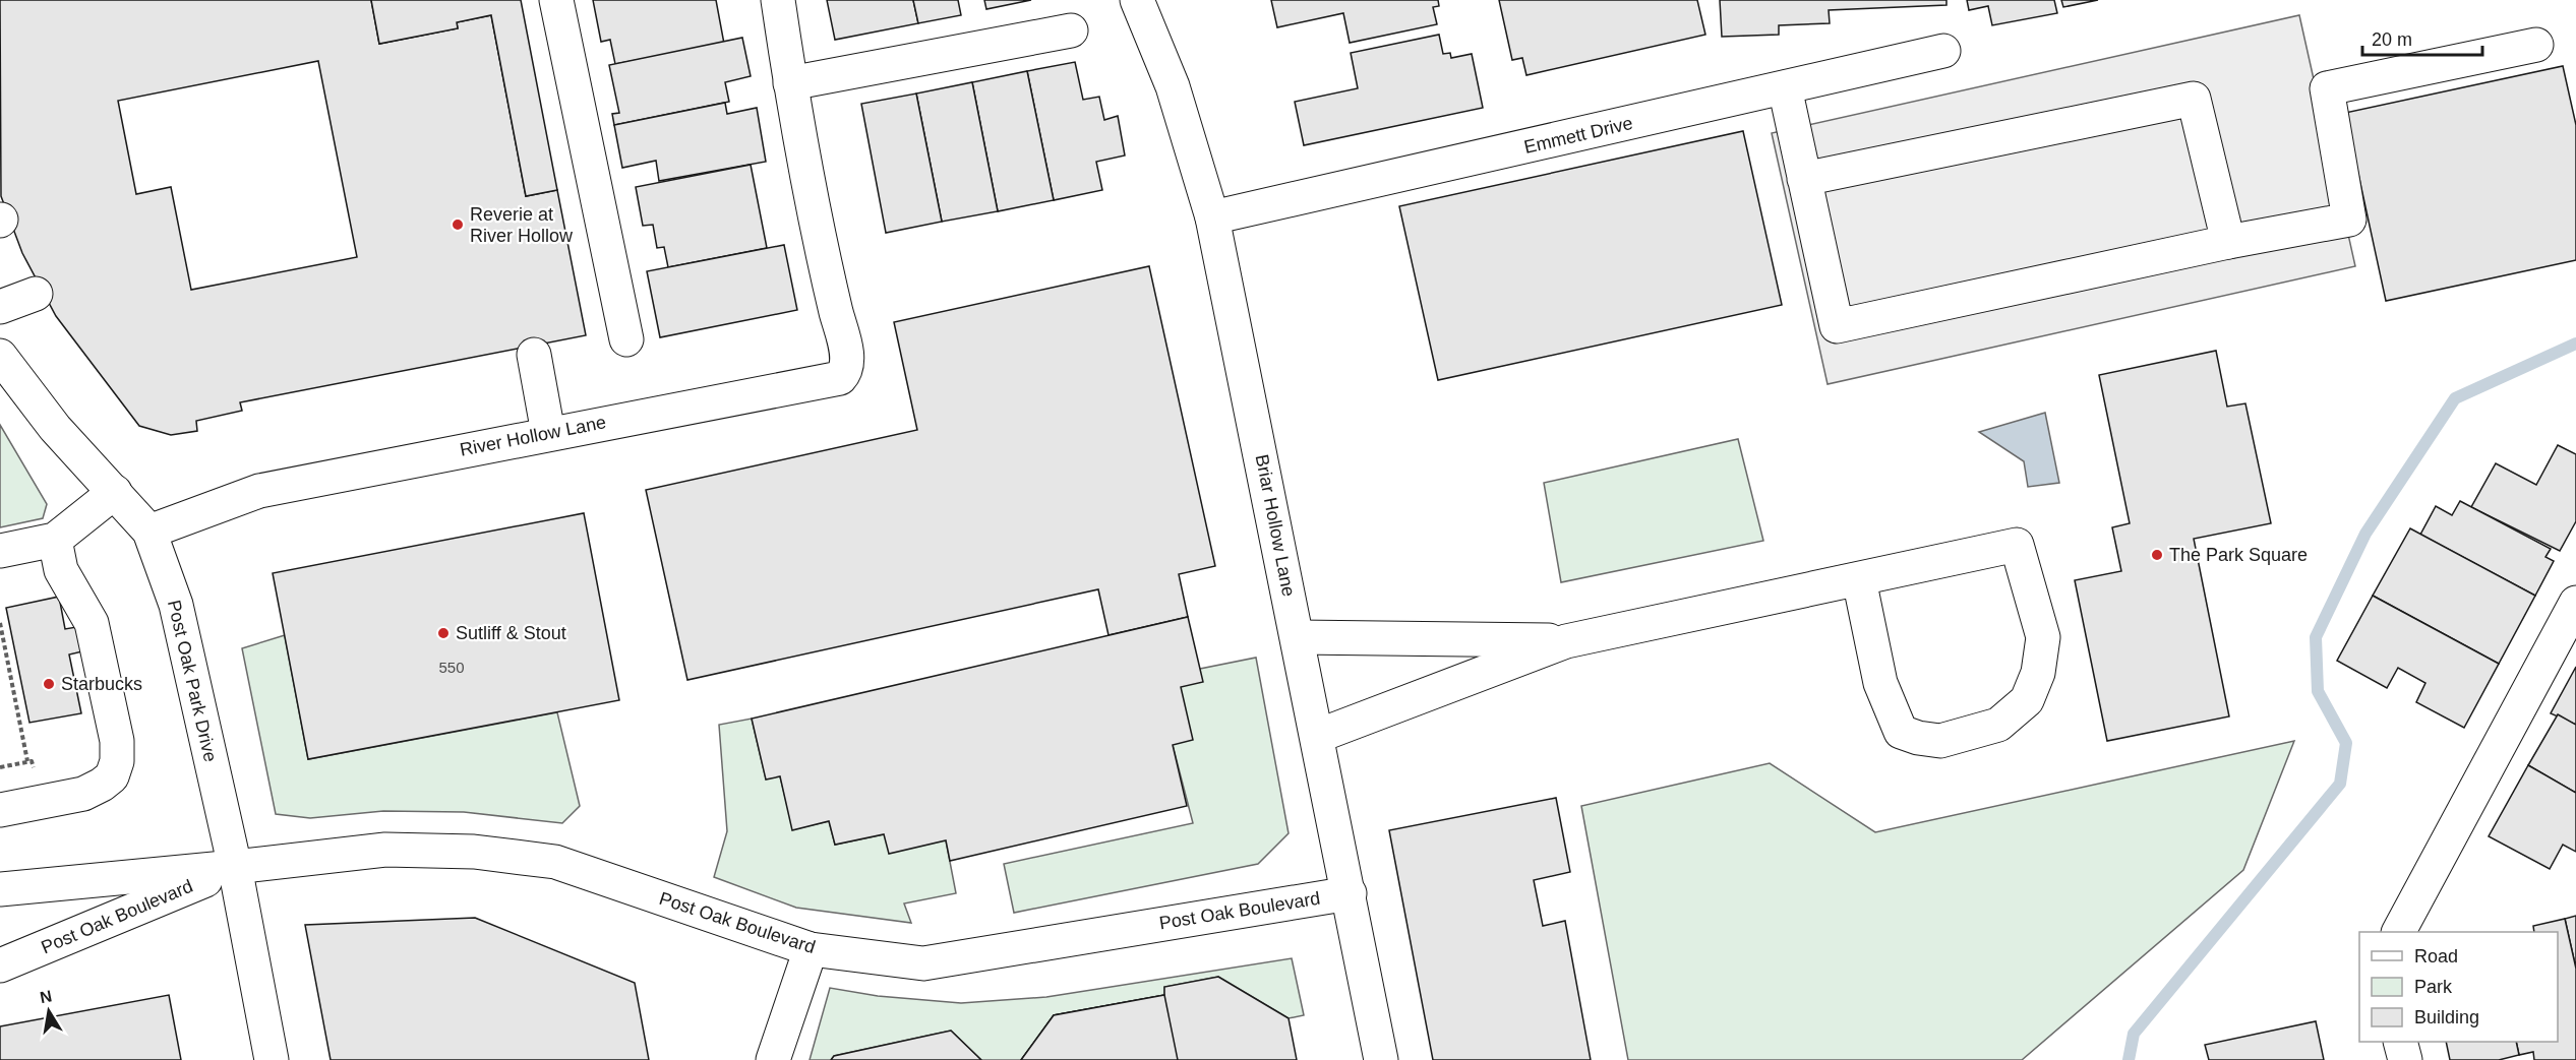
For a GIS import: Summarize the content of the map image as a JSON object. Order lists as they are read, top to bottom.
{
  "streets": {
    "street": [
      "Emmett Drive",
      "River Hollow Lane",
      "Briar Hollow Lane",
      "Post Oak Park Drive",
      "Post Oak Boulevard"
    ]
  },
  "crossings": [
    ["Emmett Drive", "Briar Hollow Lane"],
    ["River Hollow Lane", "Post Oak Park Drive"],
    ["Briar Hollow Lane", "Post Oak Boulevard"],
    ["Post Oak Park Drive", "Post Oak Boulevard"]
  ],
  "places": [
    "Reverie at River Hollow",
    "The Park Square",
    "Sutliff & Stout",
    "Starbucks"
  ],
  "house_numbers": ["550"],
  "legend": ["Road", "Park", "Building"],
  "scale_bar": "20 m",
  "north": "top"
}
